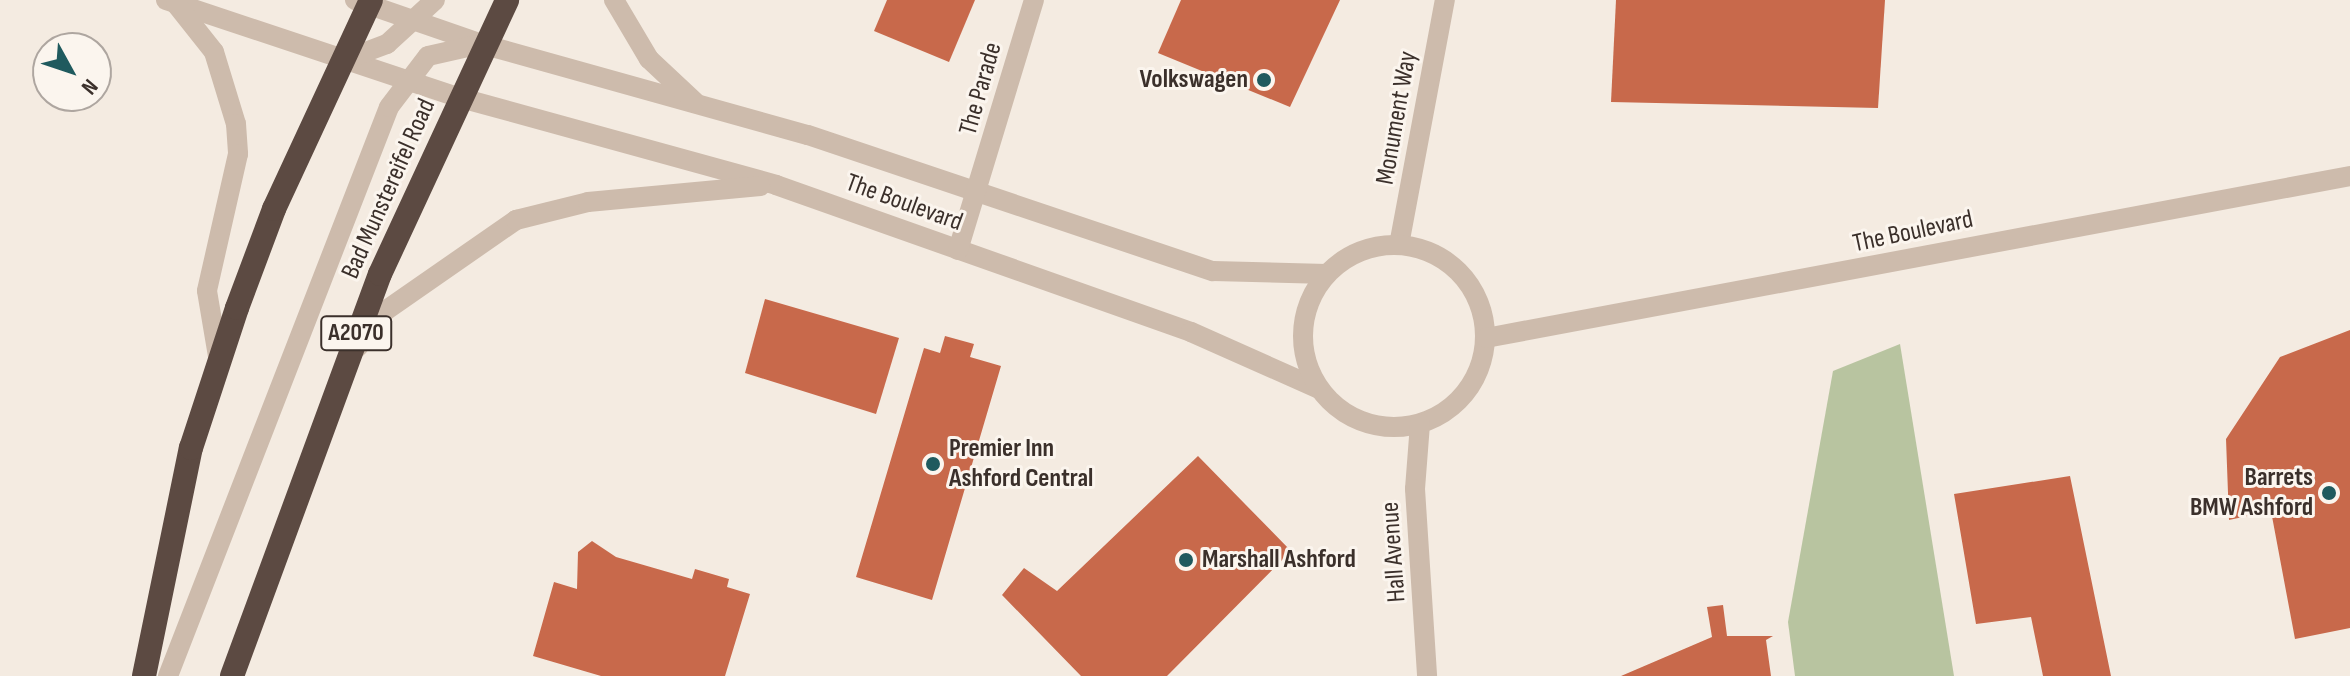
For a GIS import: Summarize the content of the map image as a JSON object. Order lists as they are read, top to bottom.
{
  "streets": {
    "highway": ["Bad Munstereifel Road", "A2070"],
    "street": [
      "The Parade",
      "Monument Way",
      "The Boulevard",
      "Hall Avenue"
    ]
  },
  "crossings": [
    ["The Parade", "The Boulevard"],
    ["Monument Way", "The Boulevard"],
    ["Monument Way", "Hall Avenue"],
    ["Bad Munstereifel Road", "The Boulevard"],
    ["The Boulevard", "Hall Avenue"]
  ],
  "places": [
    "Volkswagen",
    "Premier Inn Ashford Central",
    "Barrets BMW Ashford",
    "Marshall Ashford"
  ],
  "north": "bottom right"
}
